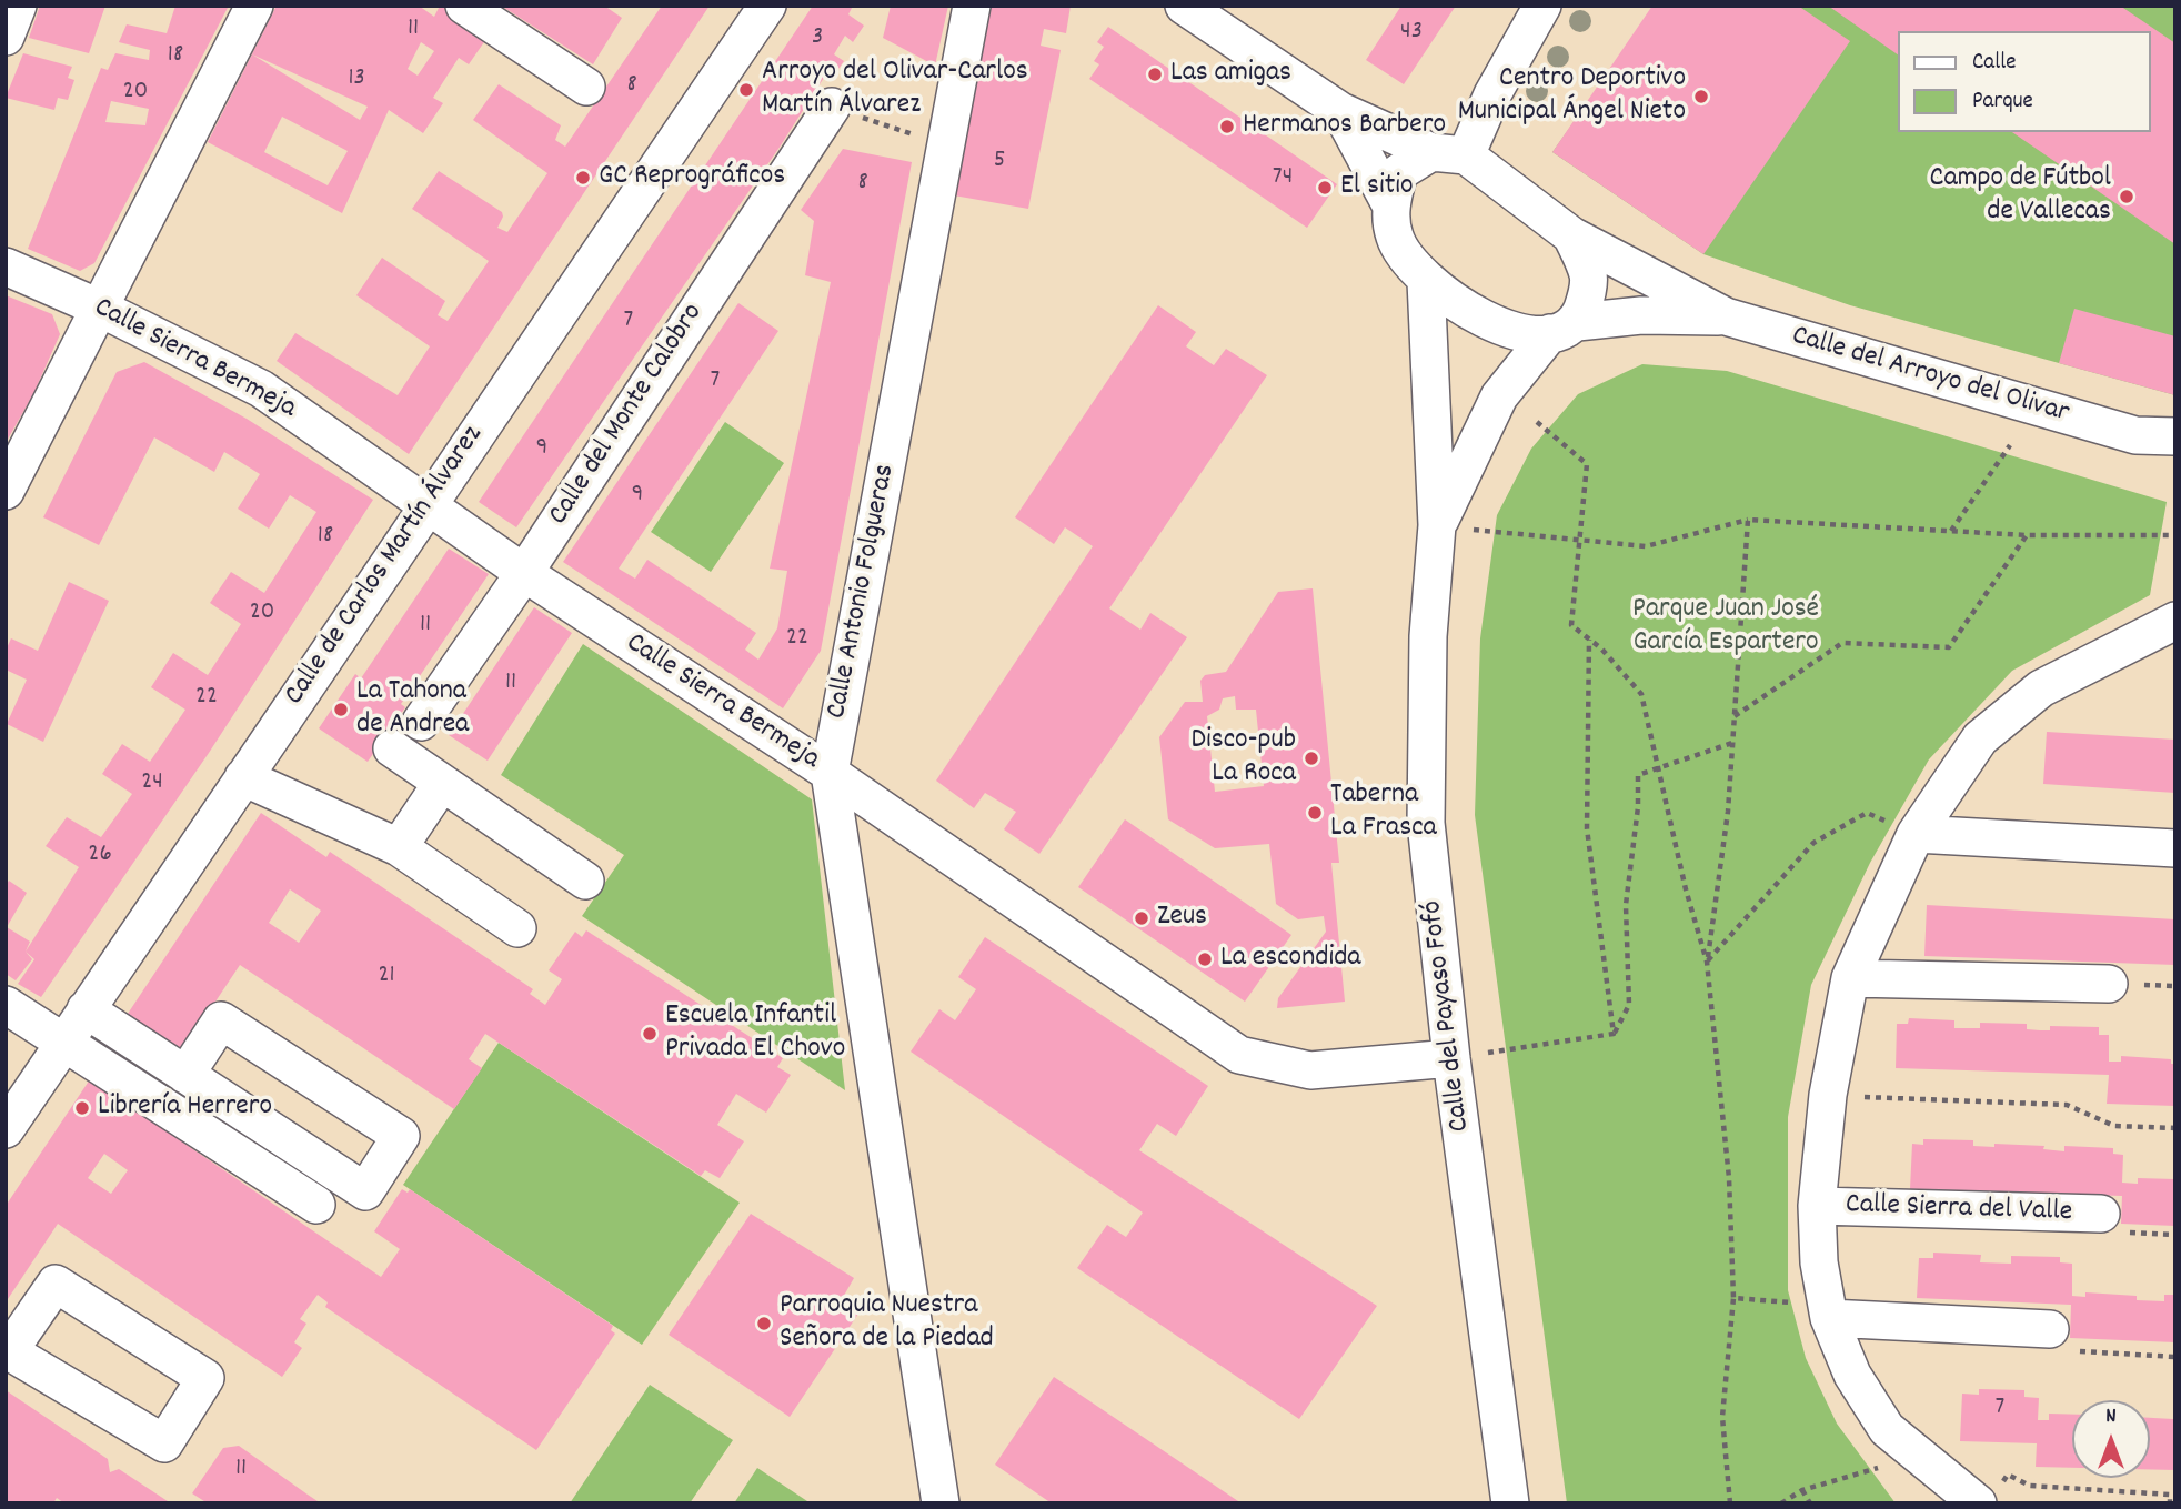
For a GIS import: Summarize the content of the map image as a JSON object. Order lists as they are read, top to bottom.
{
  "streets": {
    "street": [
      "Calle Sierra Bermeja",
      "Calle del Arroyo del Olivar",
      "Calle del Monte Calobro",
      "Calle de Carlos Martín Álvarez",
      "Calle Antonio Folgueras",
      "Calle del Payaso Fofó",
      "Calle Sierra del Valle"
    ]
  },
  "crossings": [
    ["Calle Sierra Bermeja", "Calle del Monte Calobro"],
    ["Calle Sierra Bermeja", "Calle de Carlos Martín Álvarez"],
    ["Calle Sierra Bermeja", "Calle Antonio Folgueras"],
    ["Calle Sierra Bermeja", "Calle del Payaso Fofó"],
    ["Calle del Arroyo del Olivar", "Calle del Payaso Fofó"]
  ],
  "parks": ["Parque Juan José García Espartero"],
  "places": [
    "Las amigas",
    "Arroyo del Olivar-Carlos Martín Álvarez",
    "Centro Deportivo Municipal Ángel Nieto",
    "Hermanos Barbero",
    "GC Reprográficos",
    "El sitio",
    "Campo de Fútbol de Vallecas",
    "La Tahona de Andrea",
    "Disco-pub La Roca",
    "Taberna La Frasca",
    "Zeus",
    "La escondida",
    "Escuela Infantil Privada El Chovo",
    "Librería Herrero",
    "Parroquia Nuestra Señora de la Piedad"
  ],
  "house_numbers": [
    "11",
    "43",
    "3",
    "18",
    "13",
    "8",
    "20",
    "5",
    "74",
    "8",
    "7",
    "7",
    "9",
    "9",
    "18",
    "20",
    "11",
    "22",
    "11",
    "22",
    "24",
    "26",
    "21",
    "7",
    "11"
  ],
  "legend": ["Calle", "Parque"],
  "north": "top"
}
